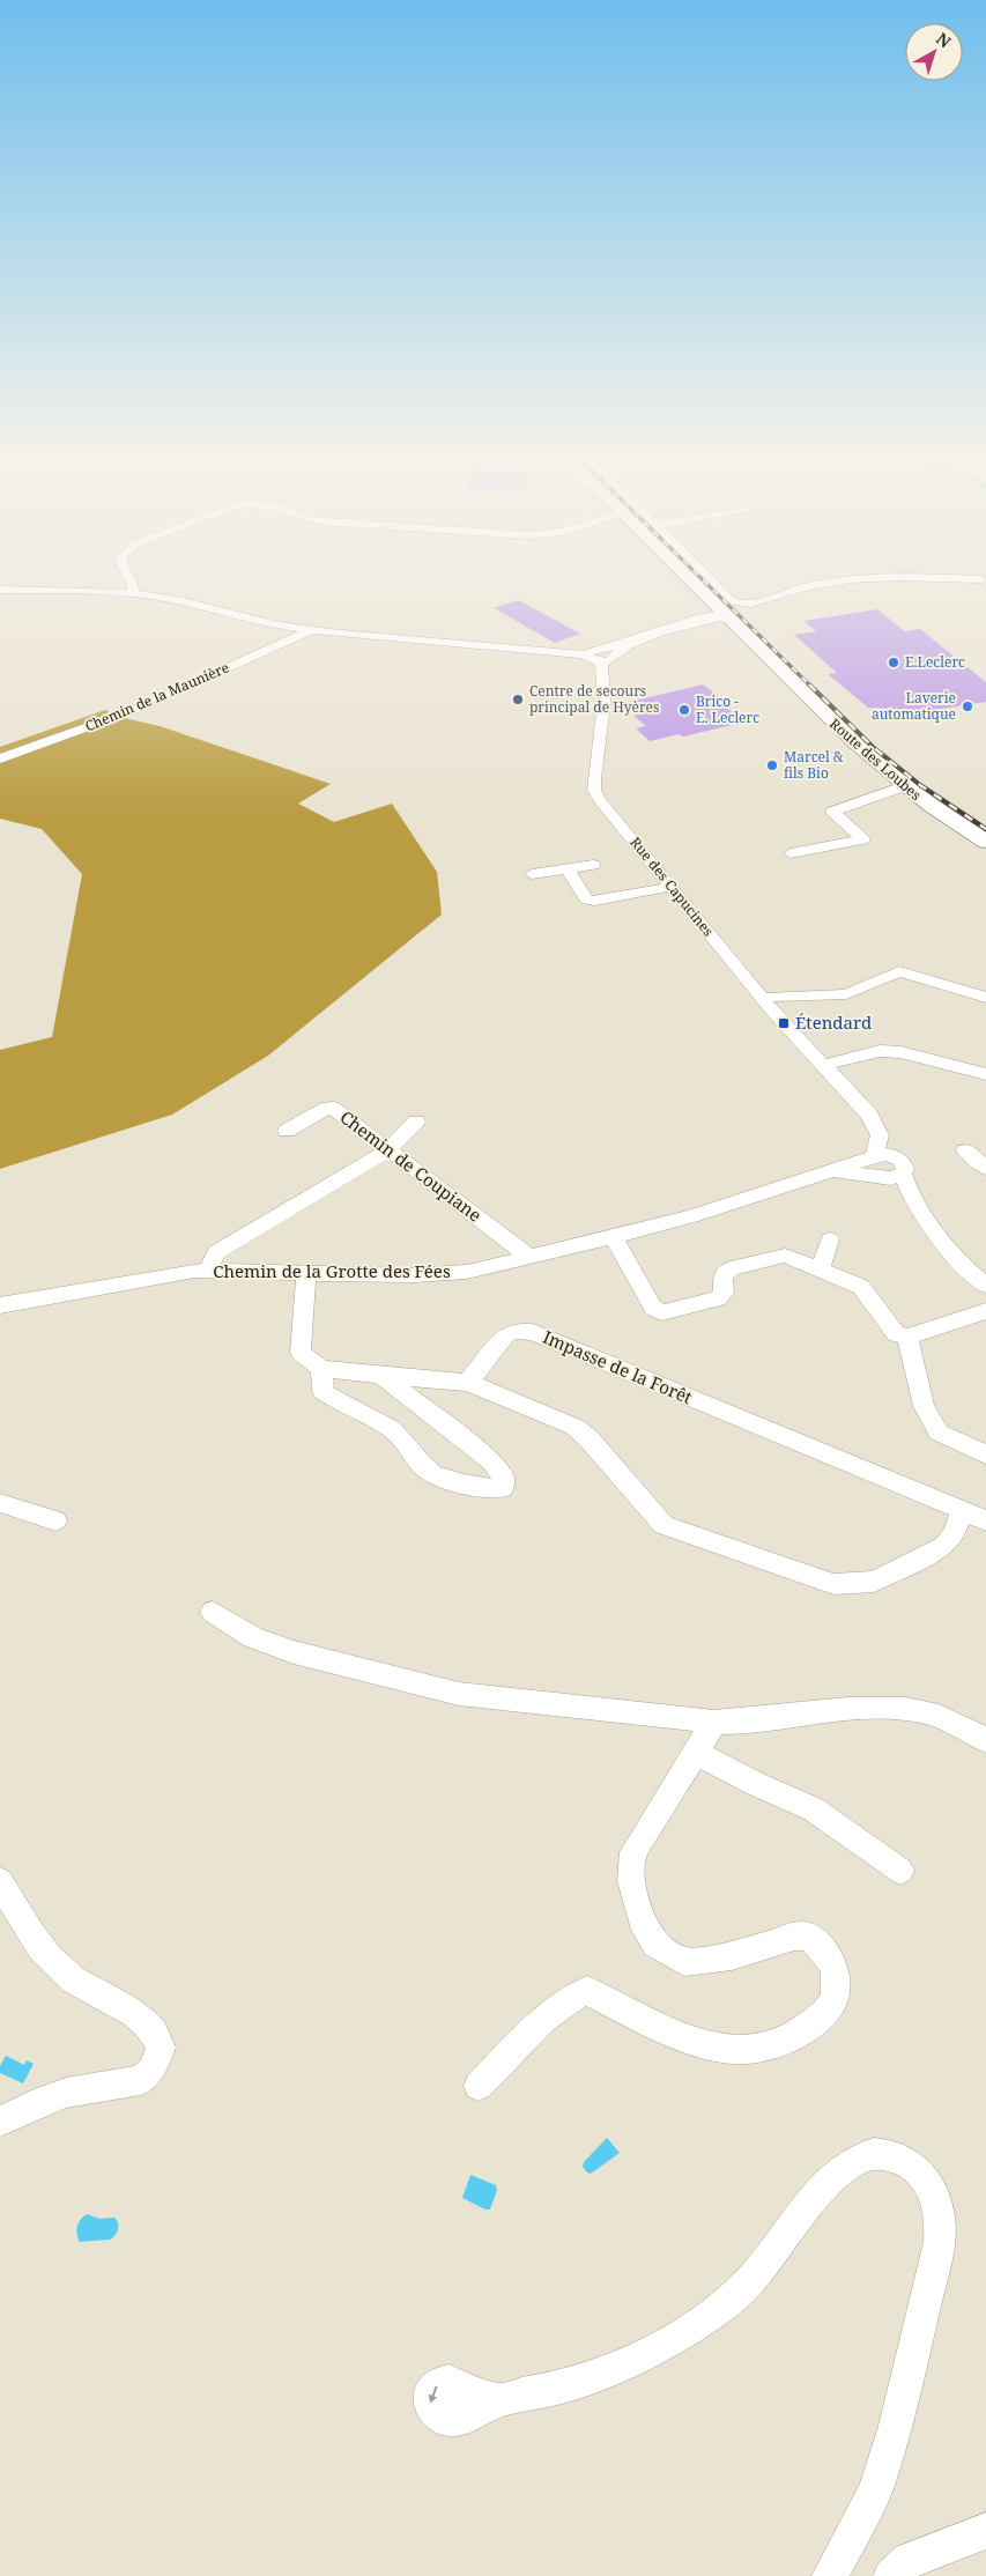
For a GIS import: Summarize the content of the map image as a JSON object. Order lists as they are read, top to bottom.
{
  "streets": {
    "main road": ["Route des Loubes"],
    "street": [
      "Chemin de la Maunière",
      "Rue des Capucines",
      "Chemin de Coupiane",
      "Chemin de la Grotte des Fées",
      "Impasse de la Forêt"
    ]
  },
  "crossings": [
    ["Rue des Capucines", "Chemin de la Grotte des Fées"],
    ["Chemin de Coupiane", "Chemin de la Grotte des Fées"]
  ],
  "places": {
    "other": [
      "E.Leclerc",
      "Centre de secours principal de Hyères",
      "Laverie automatique",
      "Brico - E. Leclerc",
      "Marcel & fils Bio"
    ],
    "transit": ["Étendard"]
  },
  "north": "top right"
}
